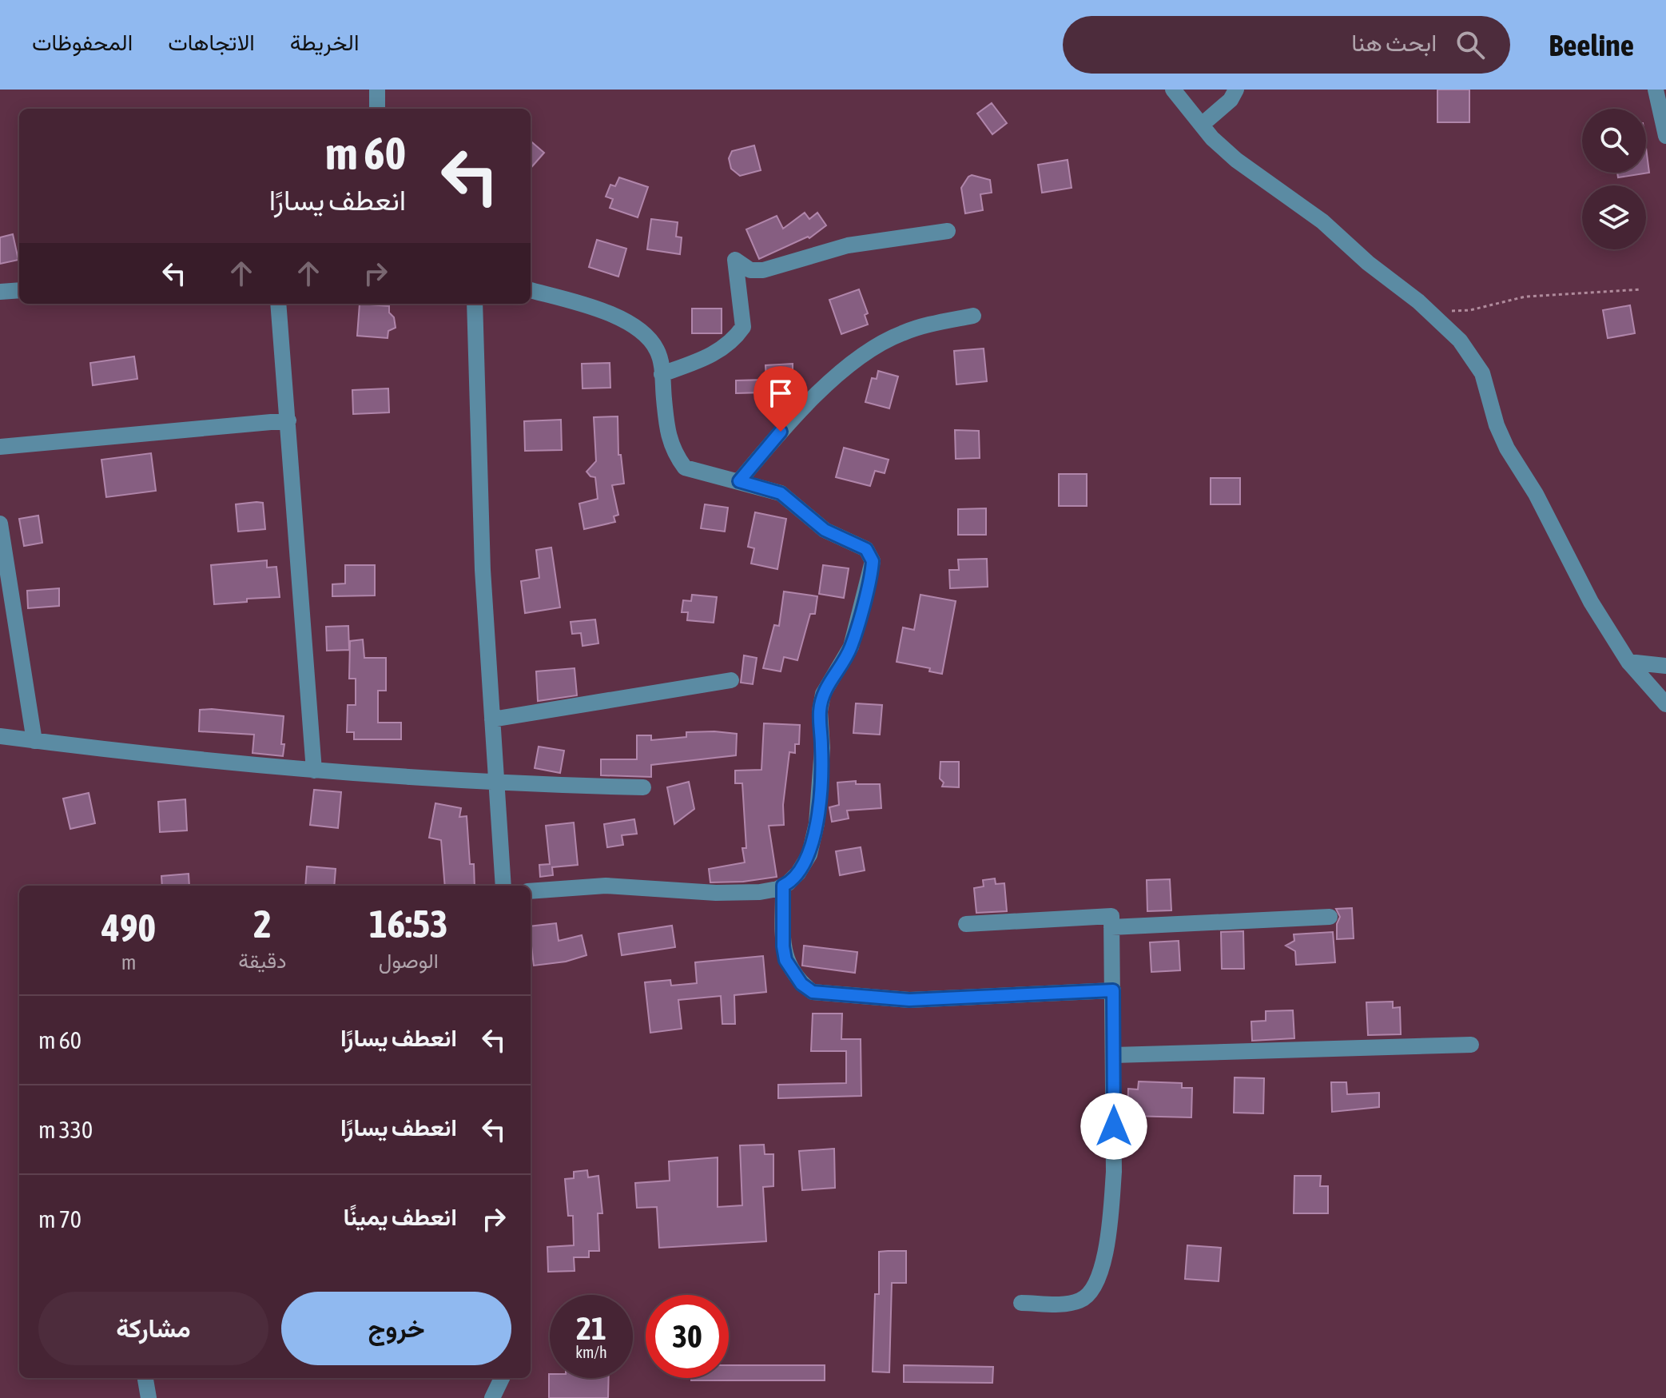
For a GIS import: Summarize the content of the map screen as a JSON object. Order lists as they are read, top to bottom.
{
  "page": {
    "header": "Beeline",
    "search": "ابحث هنا",
    "nav": ["الخريطة", "الاتجاهات", "المحفوظات"],
    "turn": ["60 m", "انعطف يسارًا"],
    "eta": [
      "16:53",
      "الوصول",
      "2",
      "دقيقة",
      "490",
      "m"
    ],
    "list": [
      {
        "name": "انعطف يسارًا",
        "value": "60 m"
      },
      {
        "name": "انعطف يسارًا",
        "value": "330 m"
      },
      {
        "name": "انعطف يمينًا",
        "value": "70 m"
      }
    ],
    "buttons": ["خروج", "مشاركة"],
    "speed": "21 km/h",
    "limit": "30"
  }
}
